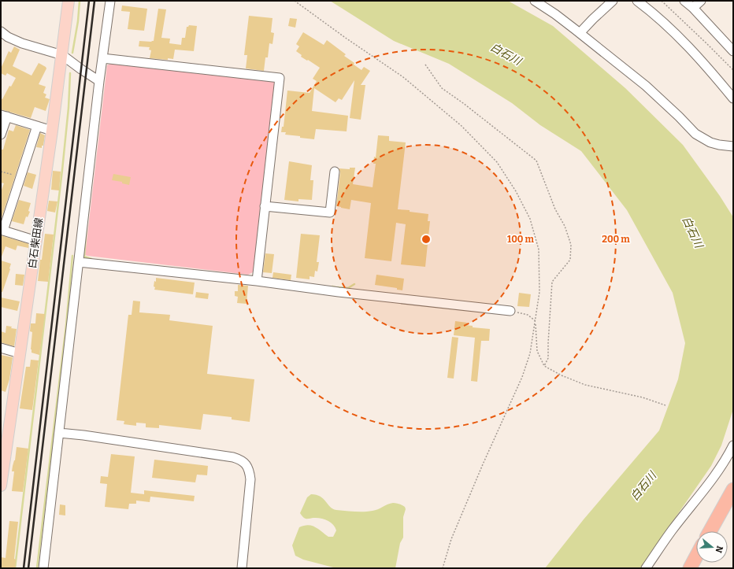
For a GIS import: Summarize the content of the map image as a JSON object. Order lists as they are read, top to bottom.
{
  "streets": {
    "main road": ["白石柴田線"]
  },
  "water": ["白石川"],
  "north": "right",
  "rings": ["100 m", "200 m"]
}
